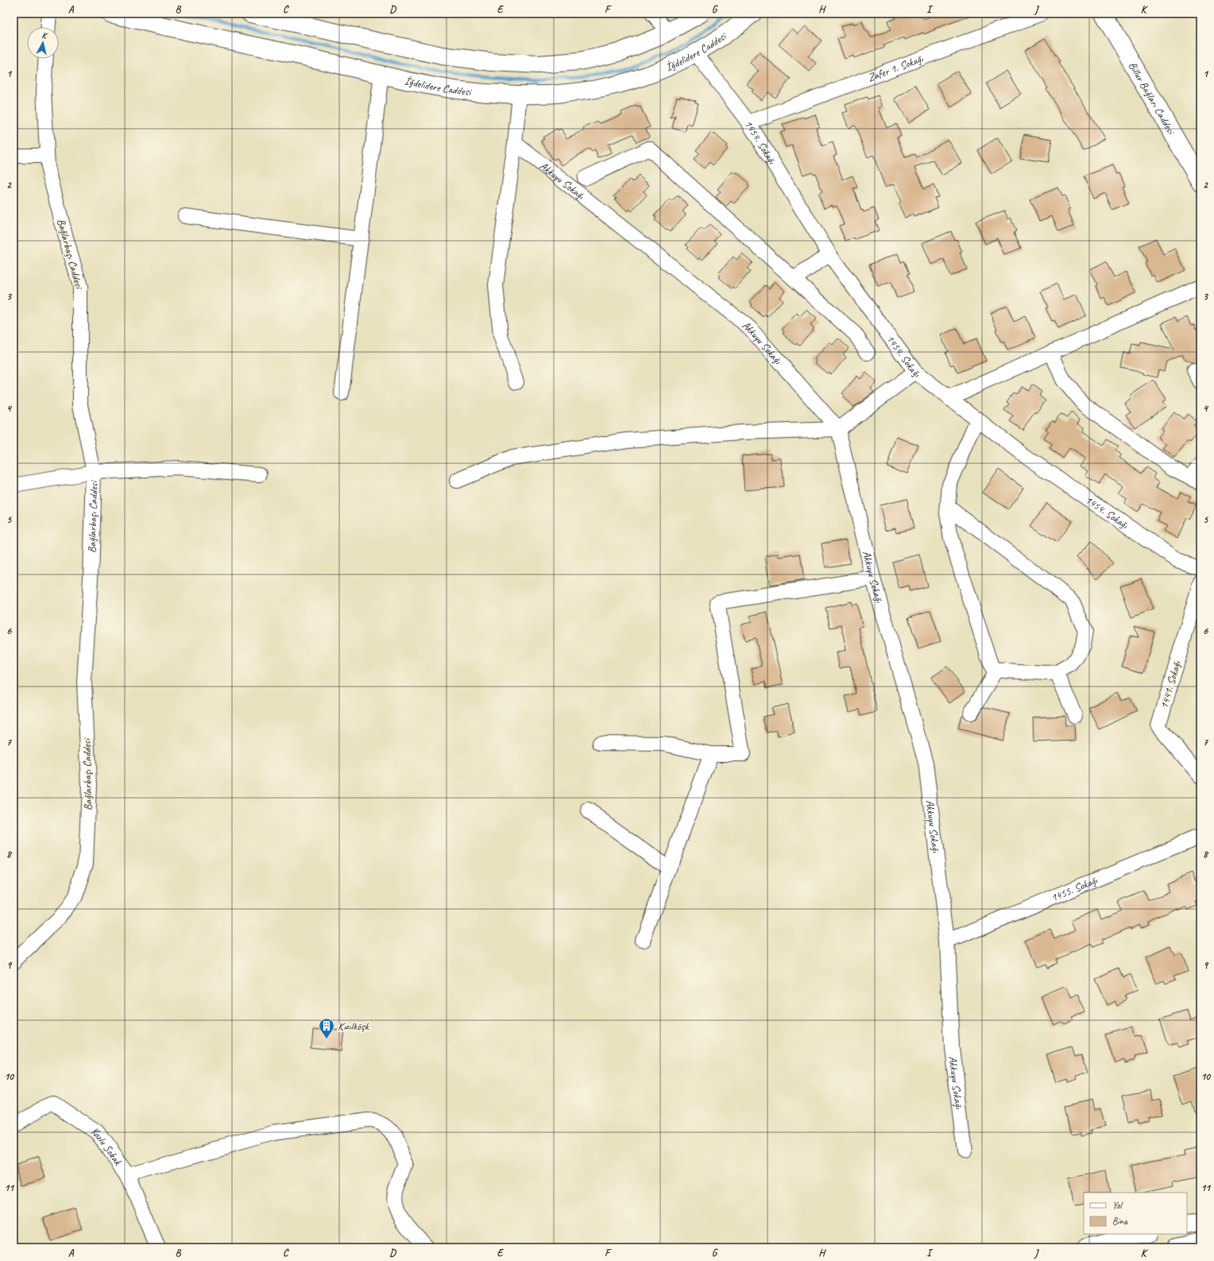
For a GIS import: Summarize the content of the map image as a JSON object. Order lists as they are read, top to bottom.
{
  "streets": {
    "street": [
      "İğdelidere Caddesi",
      "Zafer 1. Sokağı",
      "Billur Bağları Caddesi",
      "1454. Sokağı",
      "Akkuyu Sokağı",
      "Bağlarbaşı Caddesi",
      "1441. Sokağı",
      "1455. Sokağı",
      "Kozlu Sokak"
    ]
  },
  "crossings": [
    ["İğdelidere Caddesi", "1454. Sokağı"],
    ["Zafer 1. Sokağı", "1454. Sokağı"],
    ["Akkuyu Sokağı", "1455. Sokağı"]
  ],
  "places": {
    "building": ["Kızılköşk"]
  },
  "legend": ["Yol", "Bina"],
  "north": "top",
  "grid": {
    "columns": [
      "A",
      "B",
      "C",
      "D",
      "E",
      "F",
      "G",
      "H",
      "I",
      "J",
      "K"
    ],
    "rows": [
      "1",
      "2",
      "3",
      "4",
      "5",
      "6",
      "7",
      "8",
      "9",
      "10",
      "11"
    ]
  }
}
